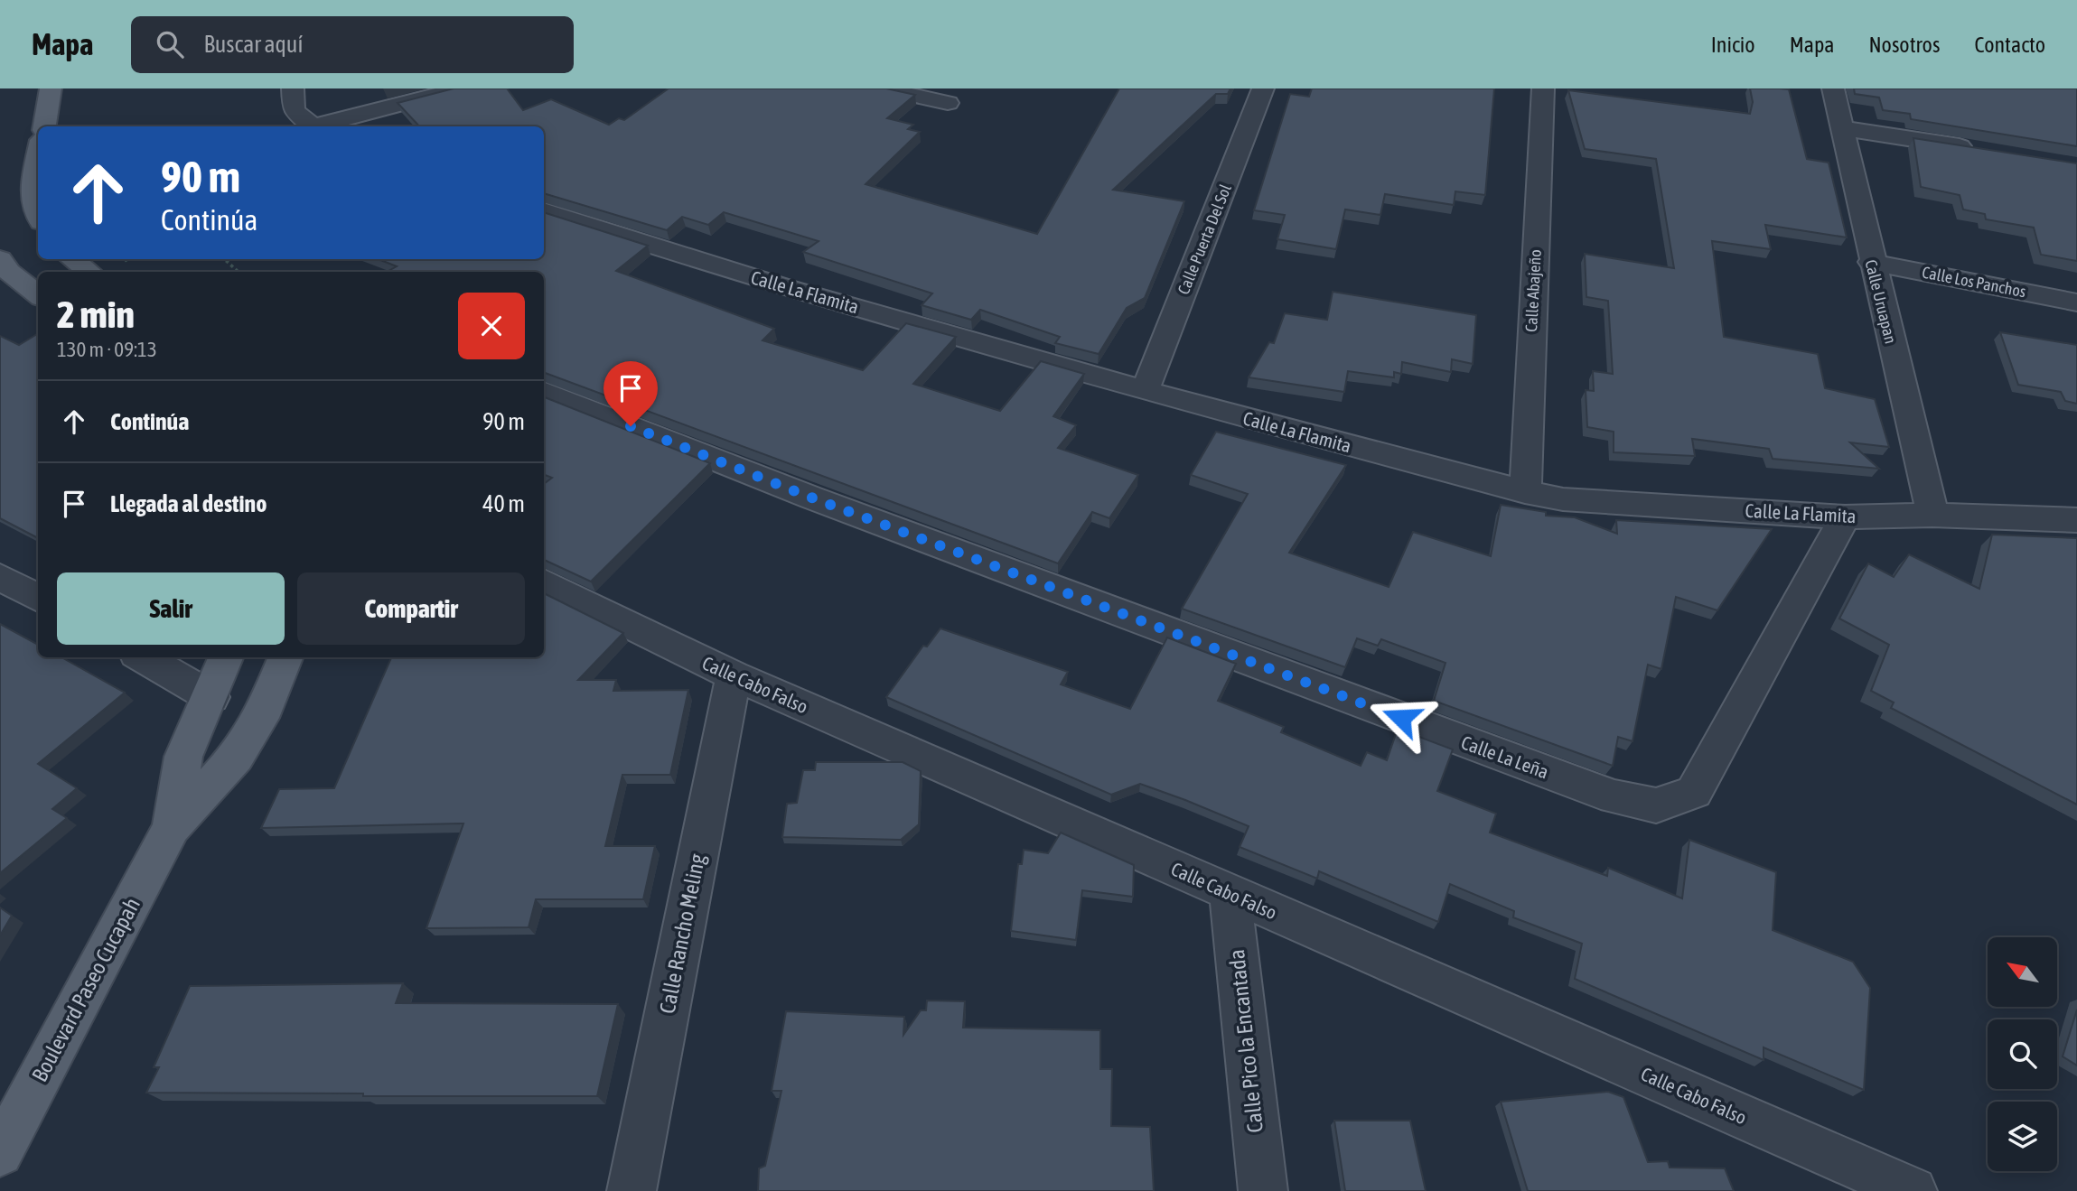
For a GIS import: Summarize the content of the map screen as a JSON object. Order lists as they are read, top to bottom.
{
  "streets": {
    "main road": ["Boulevard Paseo Cucapah"],
    "street": [
      "Calle Puerta Del Sol",
      "Calle Los Panchos",
      "Calle Abajeño",
      "Calle La Flamita",
      "Calle Uruapan",
      "Calle Cabo Falso",
      "Calle La Leña",
      "Calle Rancho Meling",
      "Calle Pico la Encantada"
    ]
  },
  "crossings": [
    ["Calle Puerta Del Sol", "Calle La Flamita"],
    ["Calle Los Panchos", "Calle Uruapan"],
    ["Calle Abajeño", "Calle La Flamita"],
    ["Calle La Flamita", "Calle Uruapan"],
    ["Calle La Flamita", "Calle La Leña"],
    ["Calle Cabo Falso", "Calle Rancho Meling"],
    ["Calle Cabo Falso", "Calle Pico la Encantada"]
  ],
  "north": "top left",
  "page": {
    "header": "Mapa",
    "search": "Buscar aquí",
    "nav": [
      "Inicio",
      "Mapa",
      "Nosotros",
      "Contacto"
    ],
    "turn": ["90 m", "Continúa"],
    "heading": ["2 min", "130 m · 09:13"],
    "list": [
      {
        "name": "Continúa",
        "value": "90 m"
      },
      {
        "name": "Llegada al destino",
        "value": "40 m"
      }
    ],
    "buttons": ["Salir", "Compartir"]
  }
}
